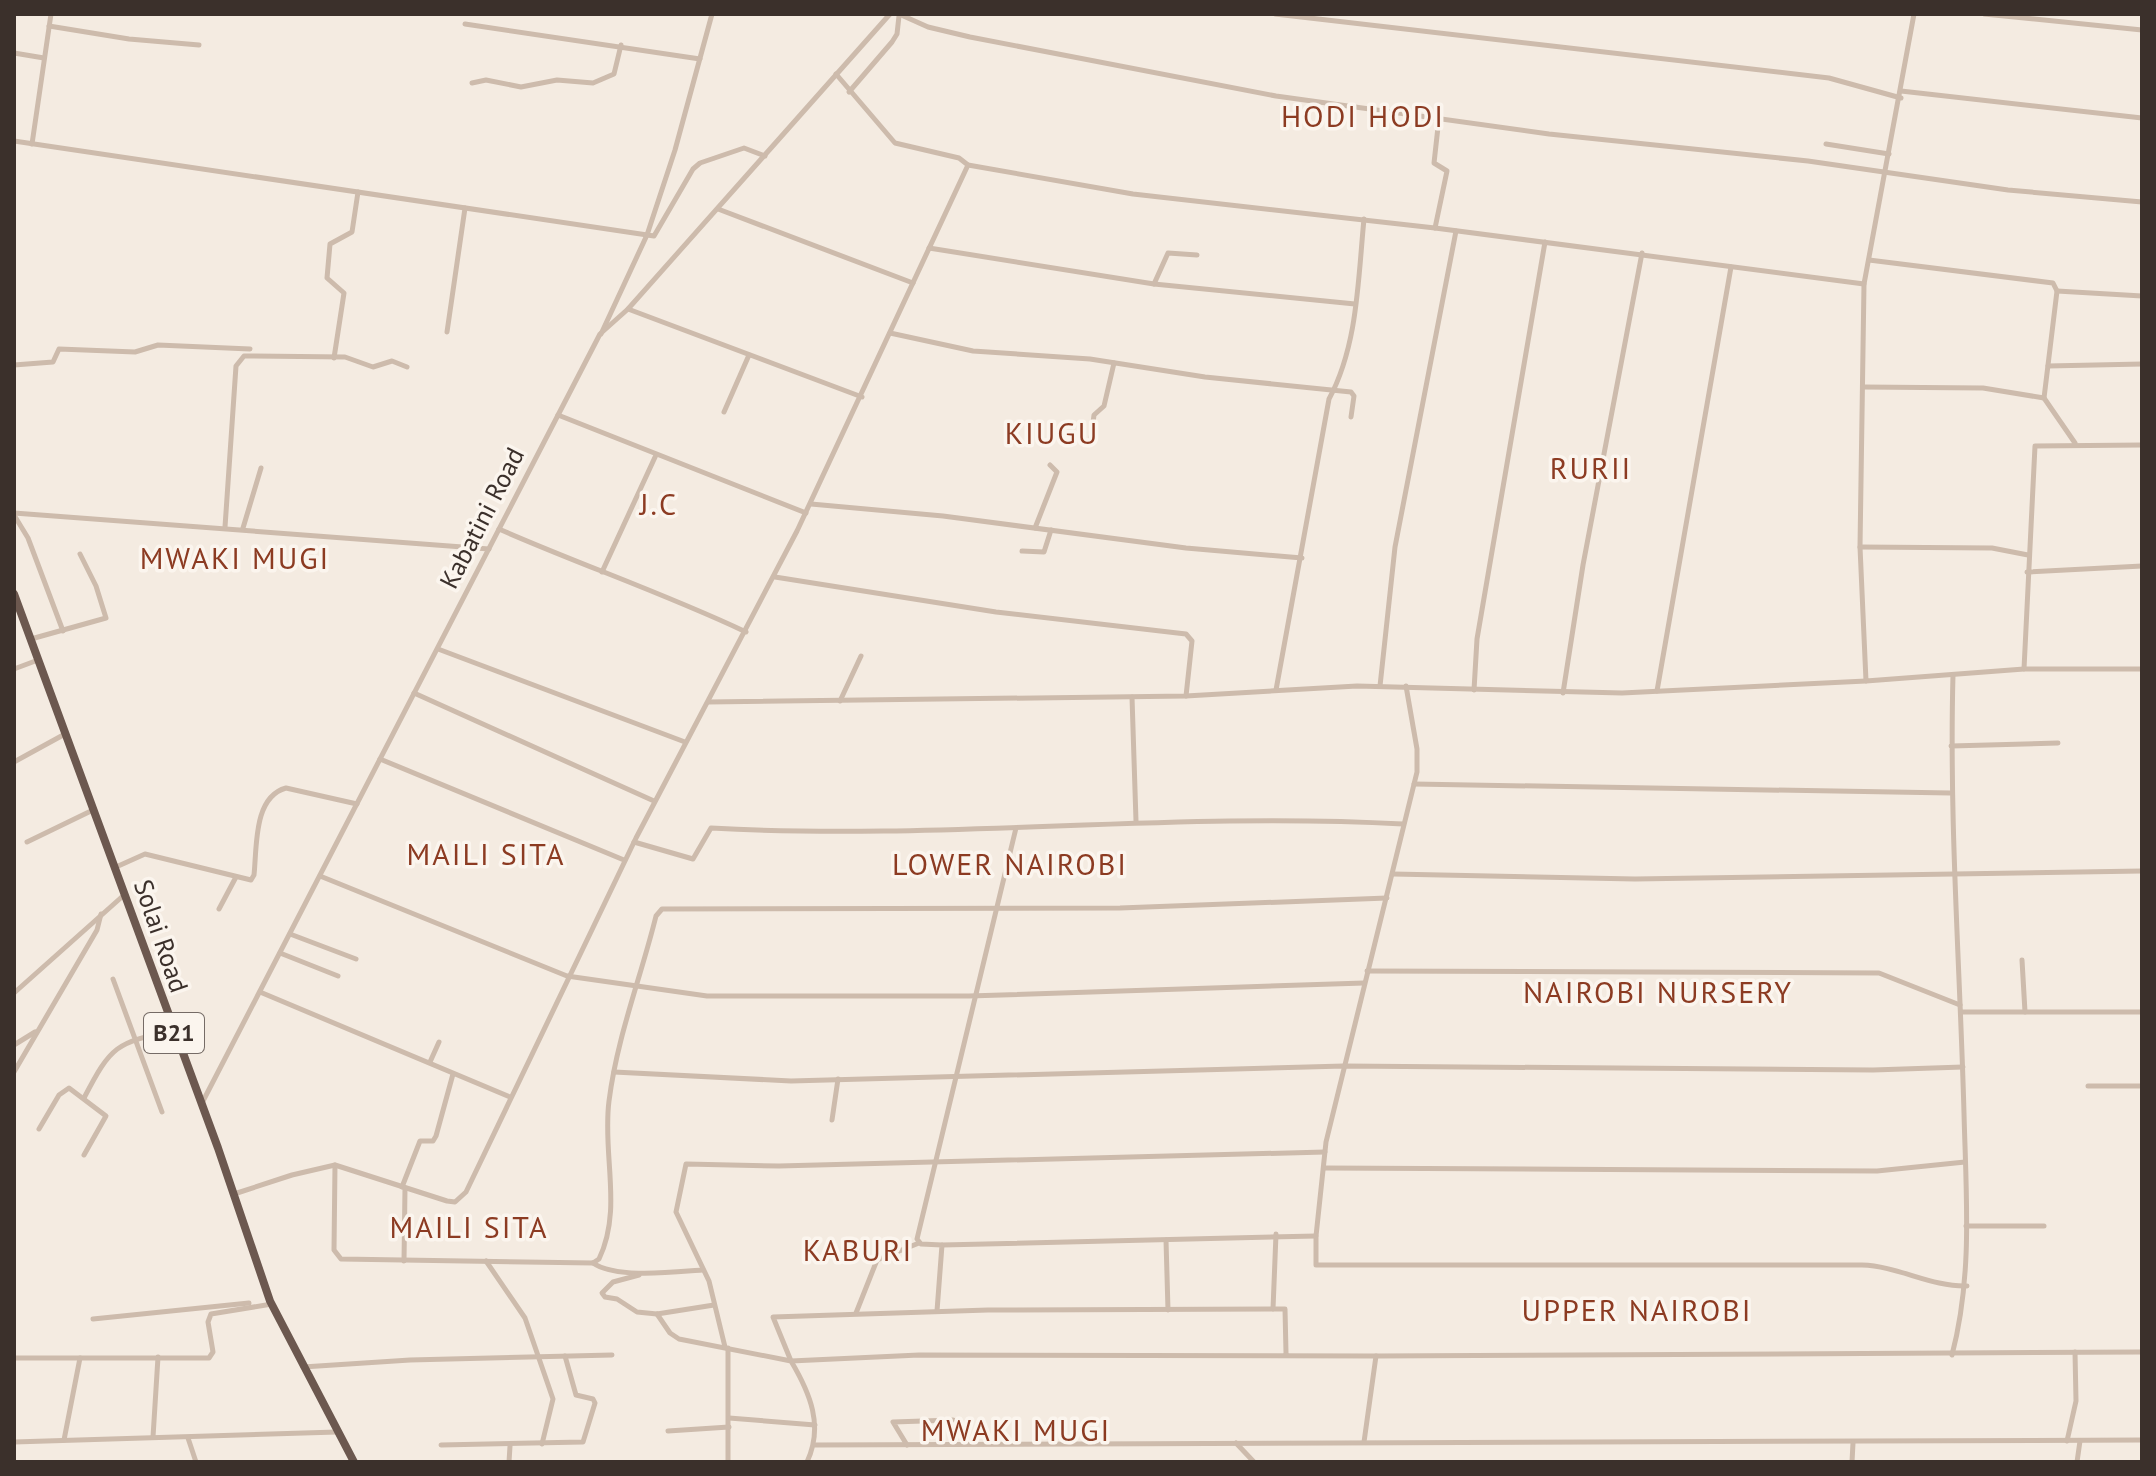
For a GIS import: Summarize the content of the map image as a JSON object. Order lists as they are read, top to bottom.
{
  "streets": {
    "highway": ["Solai Road", "B21"],
    "street": ["Kabatini Road"]
  },
  "crossings": [
    ["Kabatini Road", "Solai Road"]
  ],
  "districts": [
    "HODI HODI",
    "KIUGU",
    "RURII",
    "J.C",
    "MWAKI MUGI",
    "MAILI SITA",
    "LOWER NAIROBI",
    "NAIROBI NURSERY",
    "MAILI SITA",
    "KABURI",
    "UPPER NAIROBI",
    "MWAKI MUGI"
  ]
}
